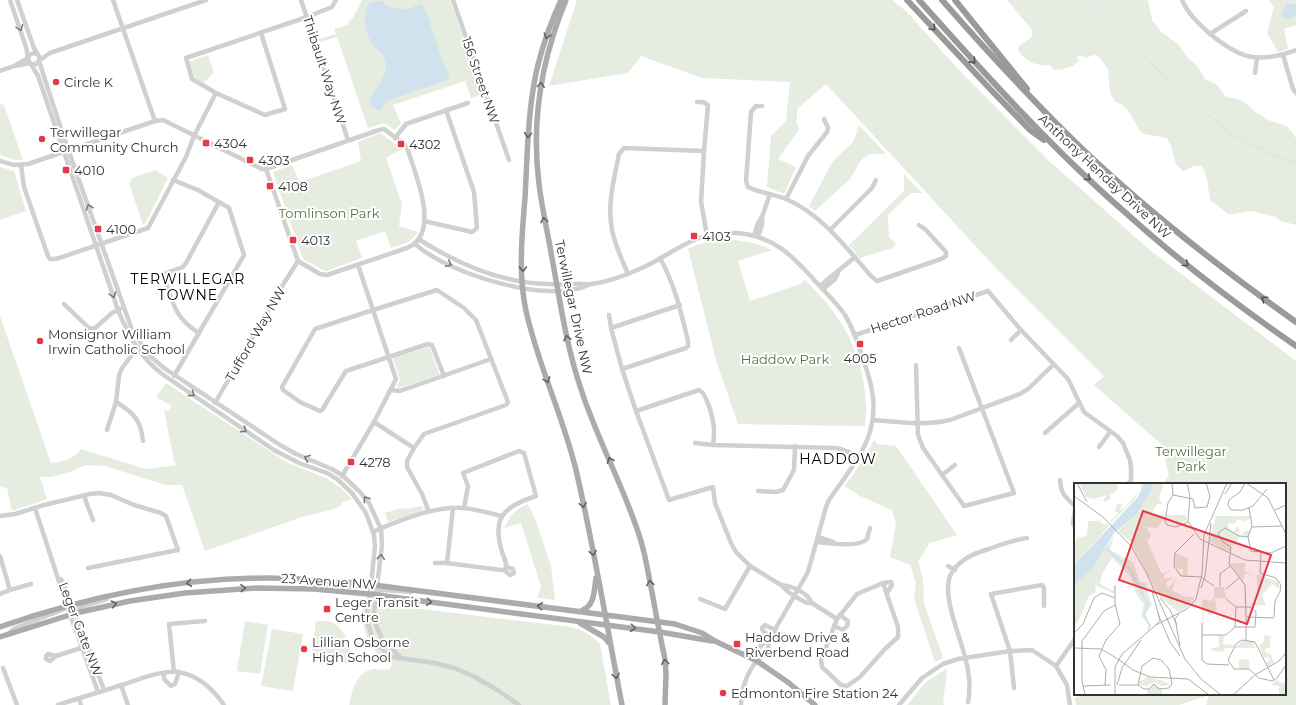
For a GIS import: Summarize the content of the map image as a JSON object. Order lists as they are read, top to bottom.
{
  "streets": {
    "highway": ["Anthony Henday Drive NW"],
    "main road": ["Terwillegar Drive NW", "23 Avenue NW"],
    "street": [
      "Thibault Way NW",
      "156 Street NW",
      "Hector Road NW",
      "Tufford Way NW",
      "Leger Gate NW"
    ]
  },
  "crossings": [
    ["Terwillegar Drive NW", "23 Avenue NW"],
    ["23 Avenue NW", "Leger Gate NW"]
  ],
  "districts": ["TERWILLEGAR TOWNE", "HADDOW"],
  "parks": ["Tomlinson Park", "Haddow Park", "Terwillegar Park"],
  "places": {
    "other": [
      "Circle K",
      "Terwillegar Community Church",
      "Monsignor William Irwin Catholic School",
      "Lillian Osborne High School",
      "Edmonton Fire Station 24"
    ],
    "transit": [
      "4304",
      "4302",
      "4303",
      "4010",
      "4108",
      "4100",
      "4103",
      "4013",
      "4005",
      "4278",
      "Leger Transit Centre",
      "Haddow Drive & Riverbend Road"
    ]
  }
}
